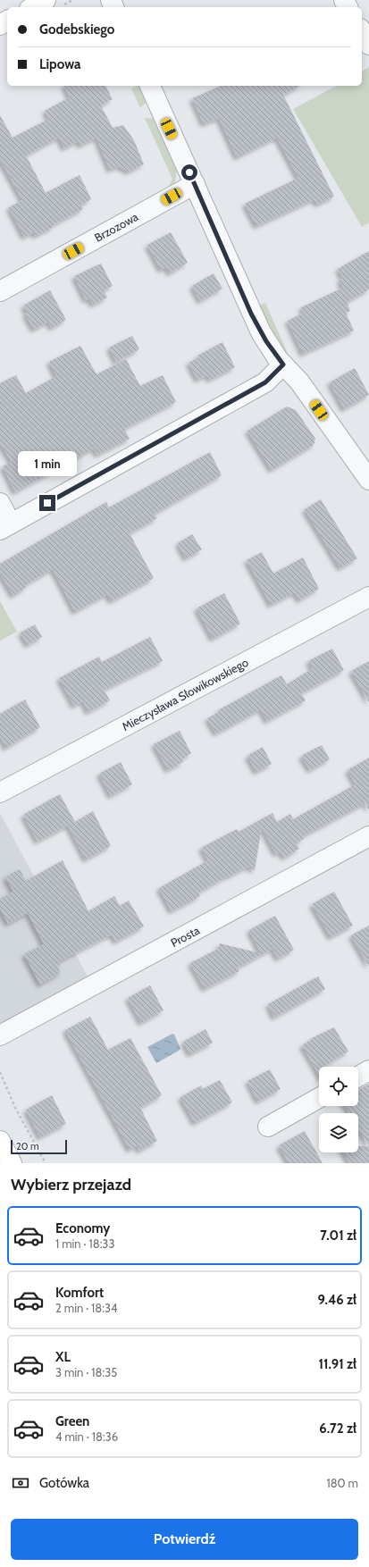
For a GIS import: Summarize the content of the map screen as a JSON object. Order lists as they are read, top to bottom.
{
  "streets": {
    "street": ["Brzozowa", "Mieczysława Słowikowskiego", "Prosta"]
  },
  "scale_bar": "20 m",
  "page": {
    "banner": ["Godebskiego", "Lipowa"],
    "bubble": "1 min",
    "scale": "20 m",
    "heading": "Wybierz przejazd",
    "list": [
      {
        "name": "Economy",
        "note": "1 min · 18:33",
        "value": "7.01 zł"
      },
      {
        "name": "Komfort",
        "note": "2 min · 18:34",
        "value": "9.46 zł"
      },
      {
        "name": "XL",
        "note": "3 min · 18:35",
        "value": "11.91 zł"
      },
      {
        "name": "Green",
        "note": "4 min · 18:36",
        "value": "6.72 zł"
      }
    ],
    "pay": ["Gotówka", "180 m"],
    "buttons": "Potwierdź"
  }
}
